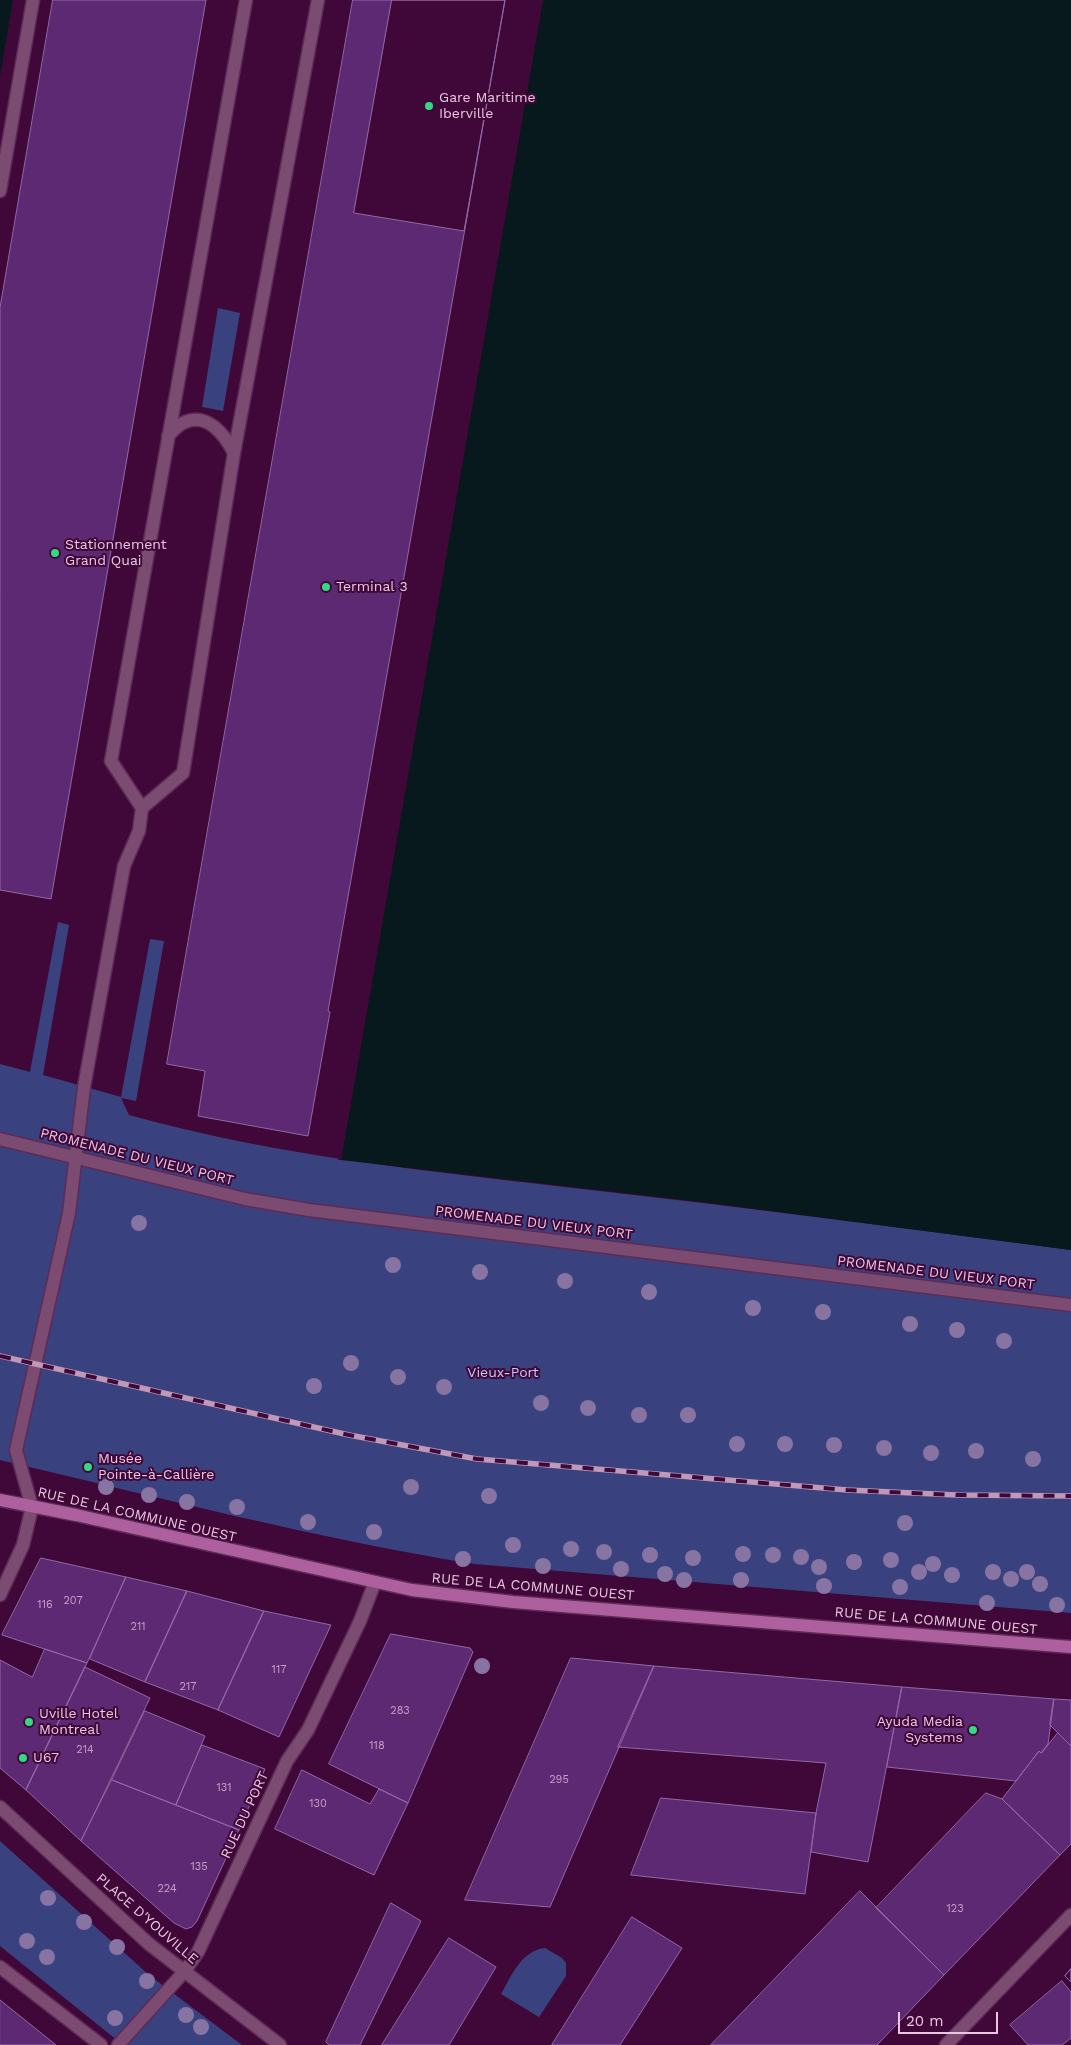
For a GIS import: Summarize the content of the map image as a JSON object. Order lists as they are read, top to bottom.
{
  "streets": {
    "street": [
      "PROMENADE DU VIEUX PORT",
      "RUE DE LA COMMUNE OUEST",
      "RUE DU PORT",
      "PLACE D'YOUVILLE"
    ]
  },
  "crossings": [
    ["RUE DE LA COMMUNE OUEST", "RUE DU PORT"],
    ["RUE DU PORT", "PLACE D'YOUVILLE"]
  ],
  "parks": ["Vieux-Port"],
  "places": [
    "Gare Maritime Iberville",
    "Stationnement Grand Quai",
    "Terminal 3",
    "Musée Pointe-à-Callière",
    "Uville Hotel Montreal",
    "Ayuda Media Systems",
    "U67"
  ],
  "house_numbers": [
    "207",
    "116",
    "211",
    "117",
    "217",
    "283",
    "118",
    "214",
    "295",
    "131",
    "130",
    "135",
    "224",
    "123"
  ],
  "scale_bar": "20 m"
}
